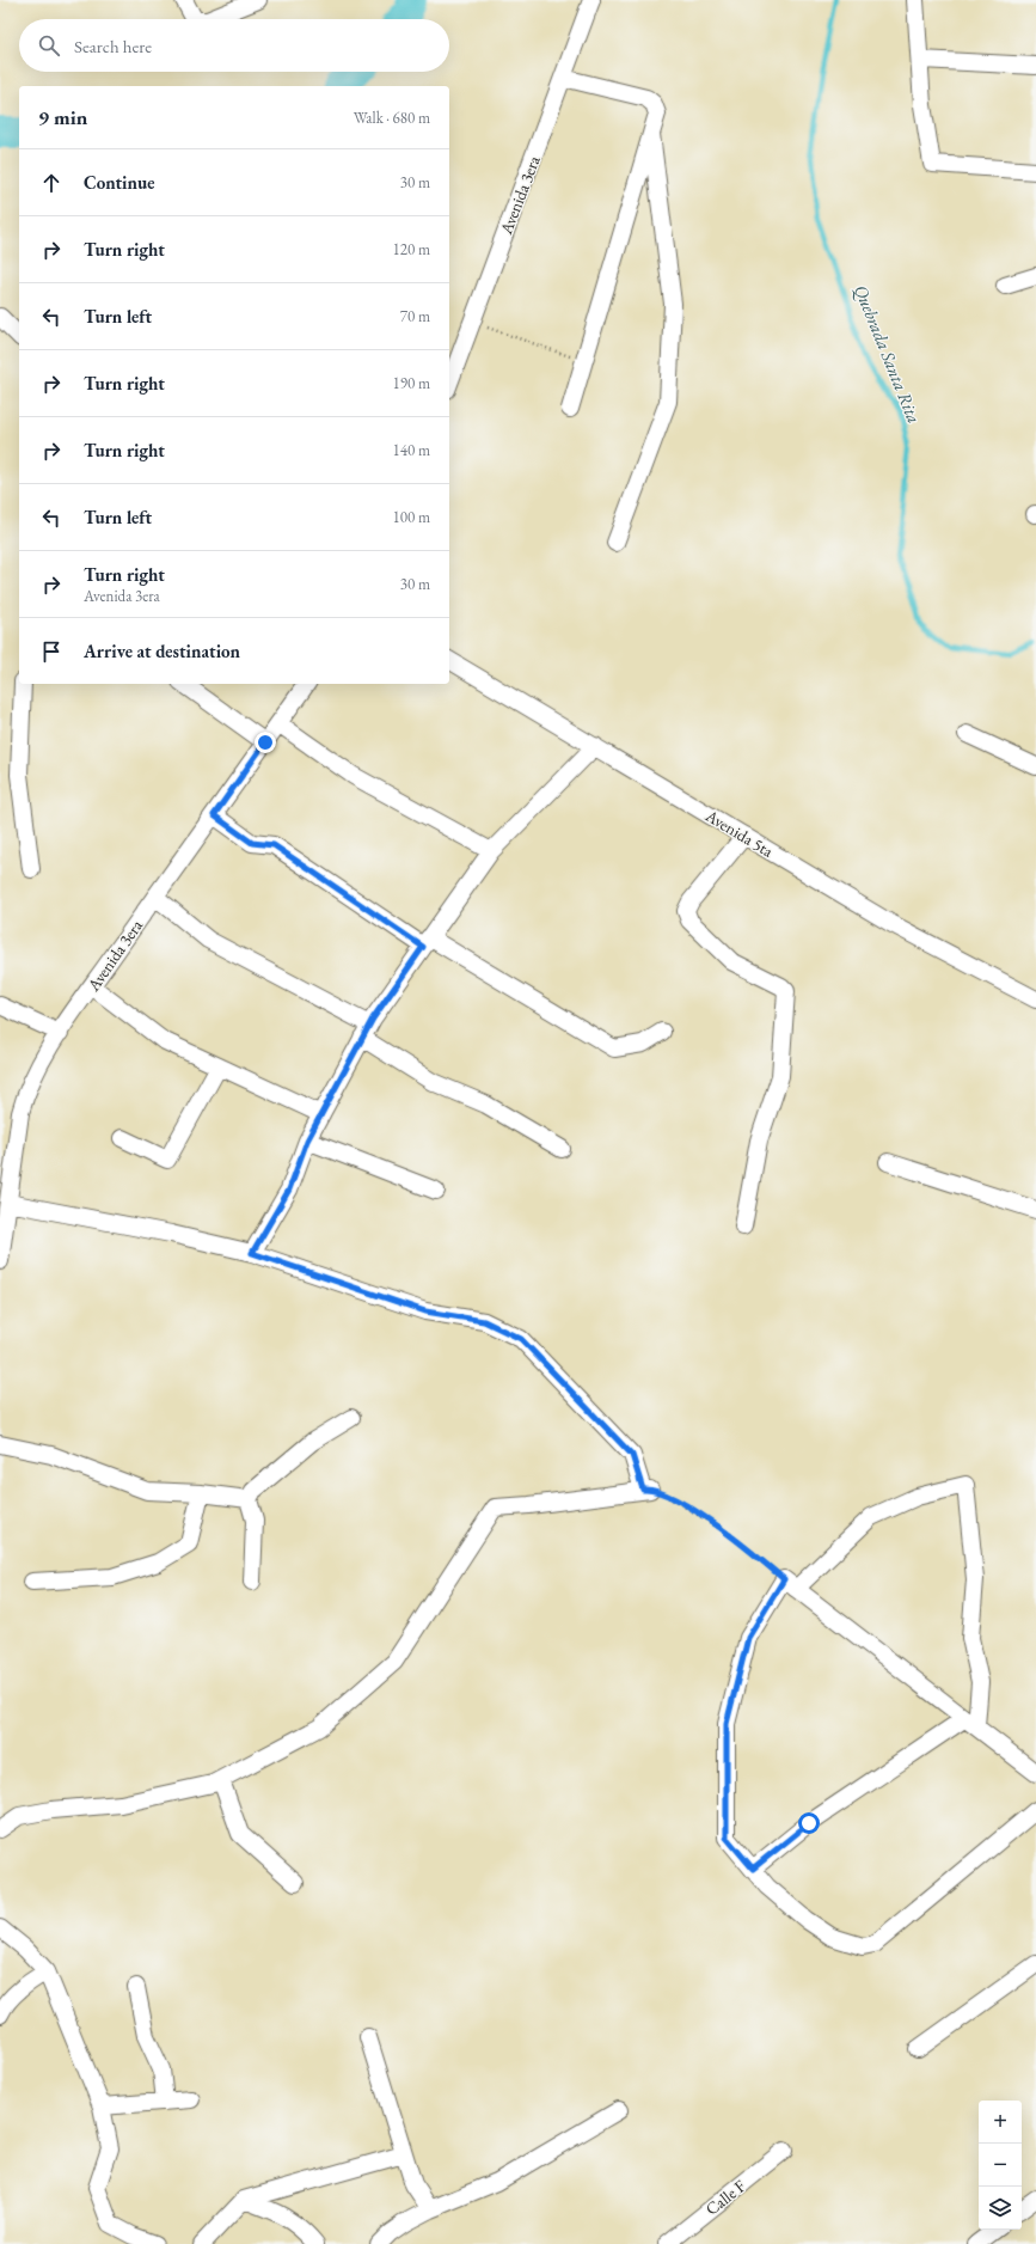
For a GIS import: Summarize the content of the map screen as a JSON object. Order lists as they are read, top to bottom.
{
  "streets": {
    "street": ["Avenida 3era", "Avenida 5ta", "Calle F"]
  },
  "water": ["Quebrada Santa Rita"],
  "page": {
    "search": "Search here",
    "heading": ["9 min", "Walk · 680 m"],
    "list": [
      ["Continue", "30 m"],
      ["Turn right", "120 m"],
      ["Turn left", "70 m"],
      ["Turn right", "190 m"],
      ["Turn right", "140 m"],
      ["Turn left", "100 m"],
      ["Turn right", "Avenida 3era", "30 m"],
      "Arrive at destination"
    ],
    "map_buttons": ["+", "−"]
  }
}
